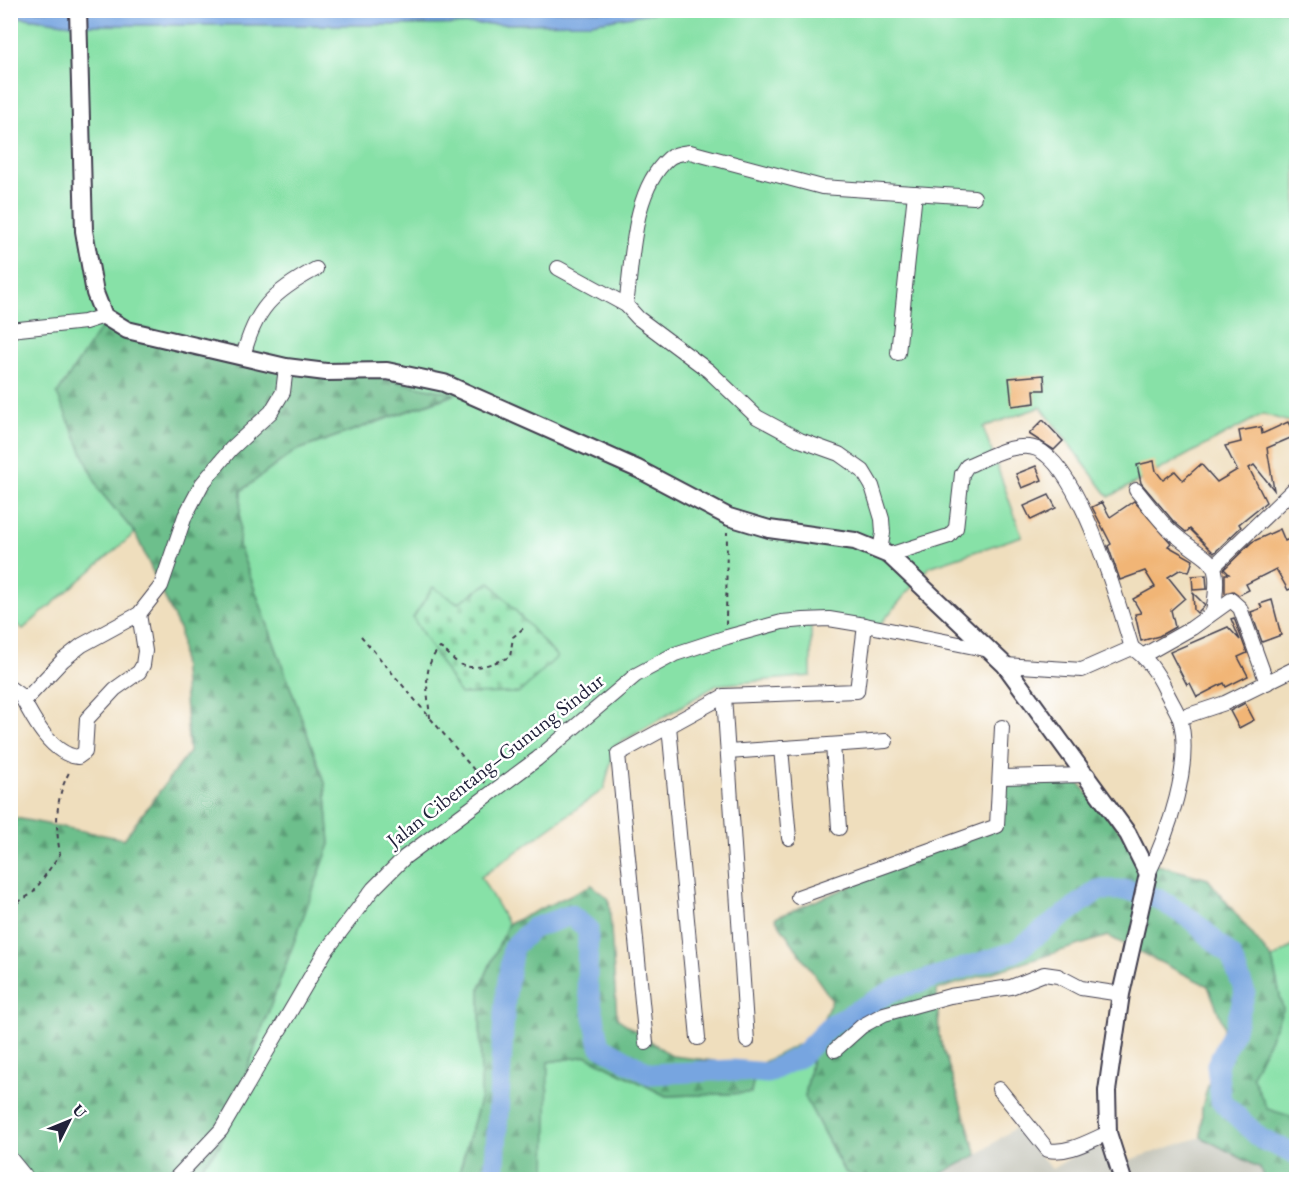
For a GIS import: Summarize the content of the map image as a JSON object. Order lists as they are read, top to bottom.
{
  "streets": {
    "street": ["Jalan Cibentang–Gunung Sindur"]
  },
  "north": "top right"
}
